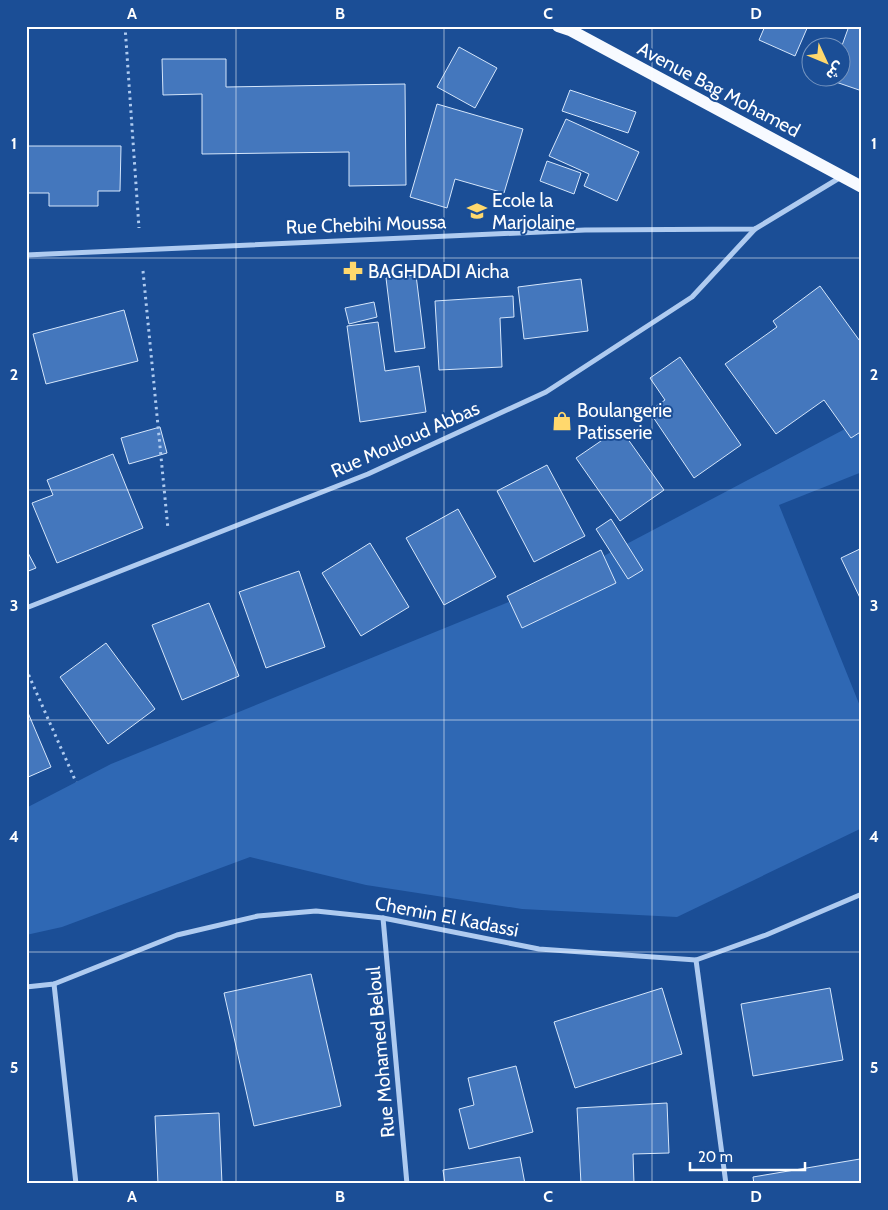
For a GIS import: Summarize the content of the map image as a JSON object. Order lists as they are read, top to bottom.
{
  "streets": {
    "main road": ["Avenue Bag Mohamed"],
    "street": [
      "Rue Chebihi Moussa",
      "Rue Mouloud Abbas",
      "Chemin El Kadassi",
      "Rue Mohamed Beloul"
    ]
  },
  "crossings": [
    ["Rue Chebihi Moussa", "Rue Mouloud Abbas"],
    ["Chemin El Kadassi", "Rue Mohamed Beloul"]
  ],
  "places": {
    "school or university": ["Ecole la Marjolaine"],
    "pharmacy": ["BAGHDADI Aicha"],
    "shop": ["Boulangerie Patisserie"]
  },
  "scale_bar": "20 m",
  "north": "bottom right",
  "grid": {
    "columns": [
      "A",
      "B",
      "C",
      "D"
    ],
    "rows": [
      "1",
      "2",
      "3",
      "4",
      "5"
    ]
  }
}
